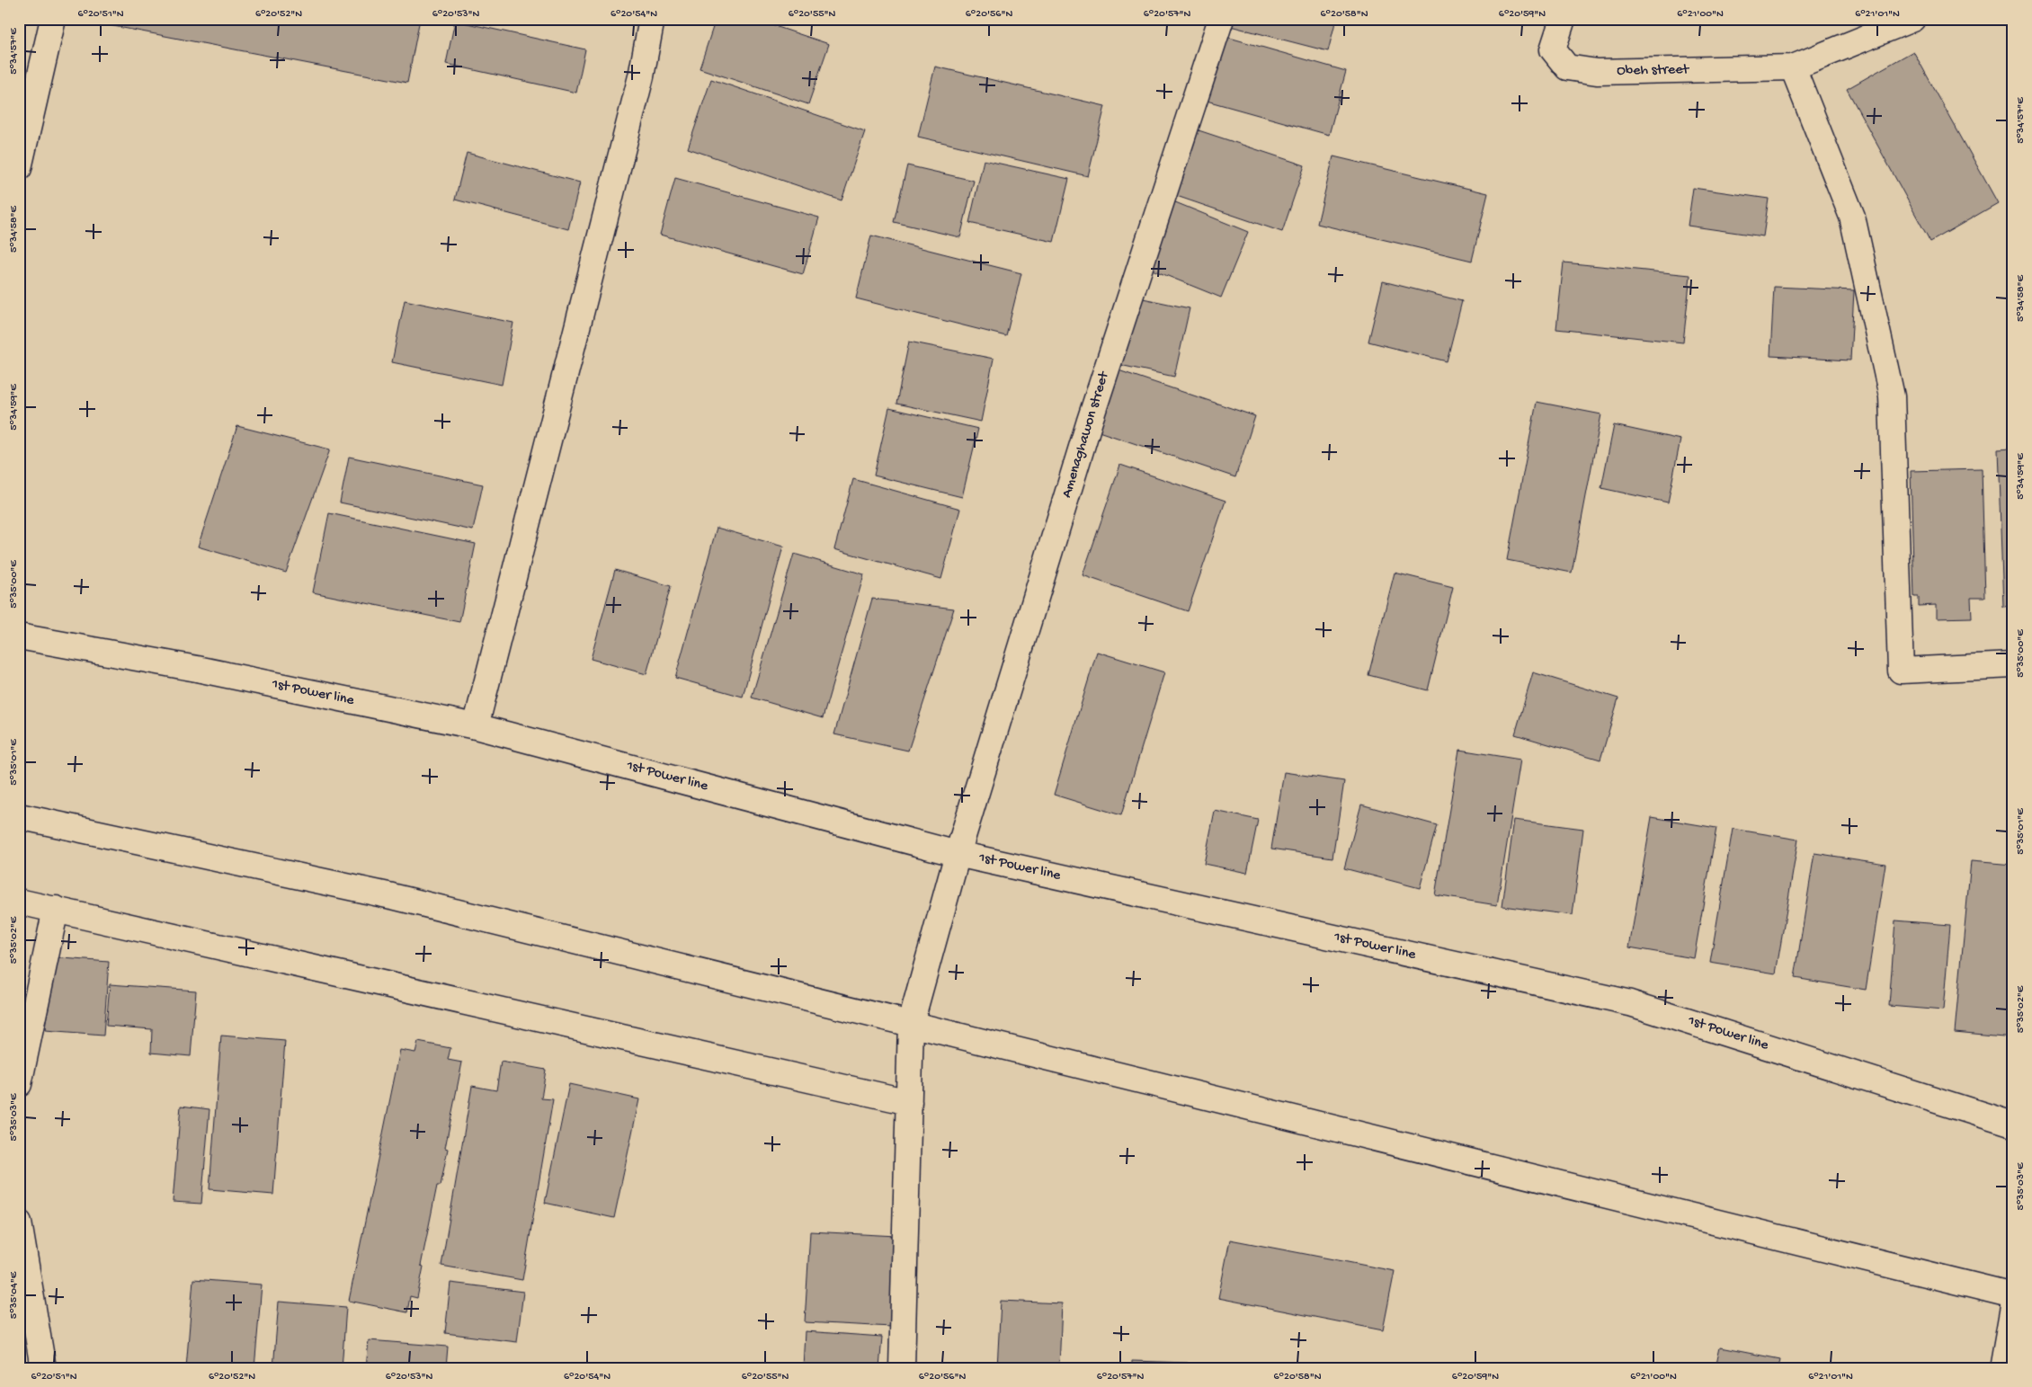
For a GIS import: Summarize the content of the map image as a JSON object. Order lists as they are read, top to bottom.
{
  "streets": {
    "street": ["Obeh street", "Amenaghawon street", "1st Power line"]
  },
  "crossings": [
    ["Amenaghawon street", "1st Power line"]
  ],
  "coordinates": [
    "6°20'51\"N",
    "6°20'52\"N",
    "6°20'53\"N",
    "6°20'54\"N",
    "6°20'55\"N",
    "6°20'56\"N",
    "6°20'57\"N",
    "6°20'58\"N",
    "6°20'59\"N",
    "6°21'00\"N",
    "6°21'01\"N",
    "5°34'57\"E",
    "5°34'58\"E",
    "5°34'59\"E",
    "5°35'00\"E",
    "5°35'01\"E",
    "5°35'02\"E",
    "5°35'03\"E",
    "5°35'04\"E"
  ]
}
